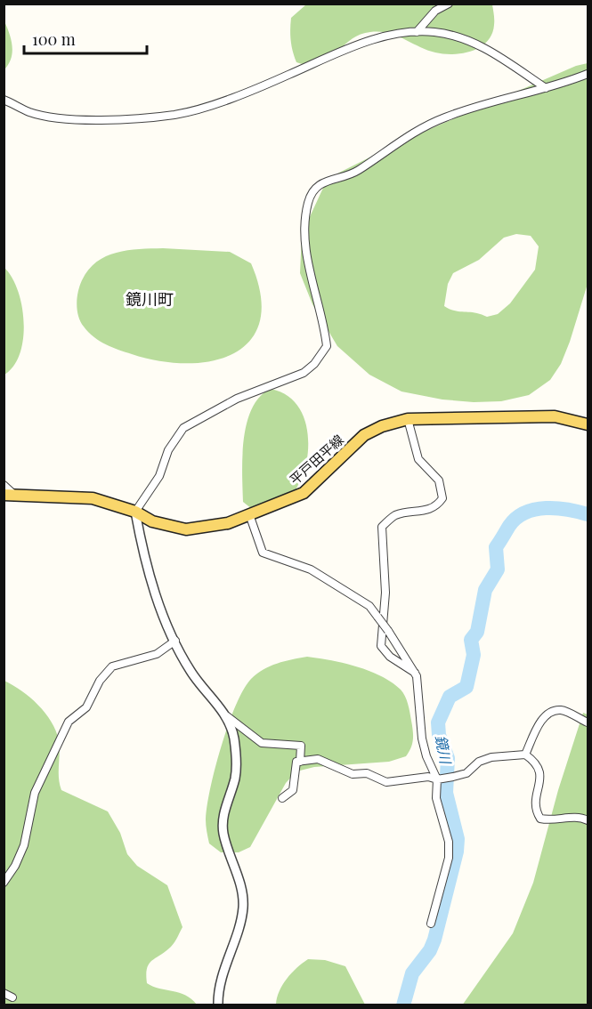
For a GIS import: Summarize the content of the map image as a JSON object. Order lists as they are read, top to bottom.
{
  "streets": {
    "main road": ["平戸田平線"]
  },
  "districts": ["鏡川町"],
  "water": ["鏡川"],
  "scale_bar": "100 m"
}
